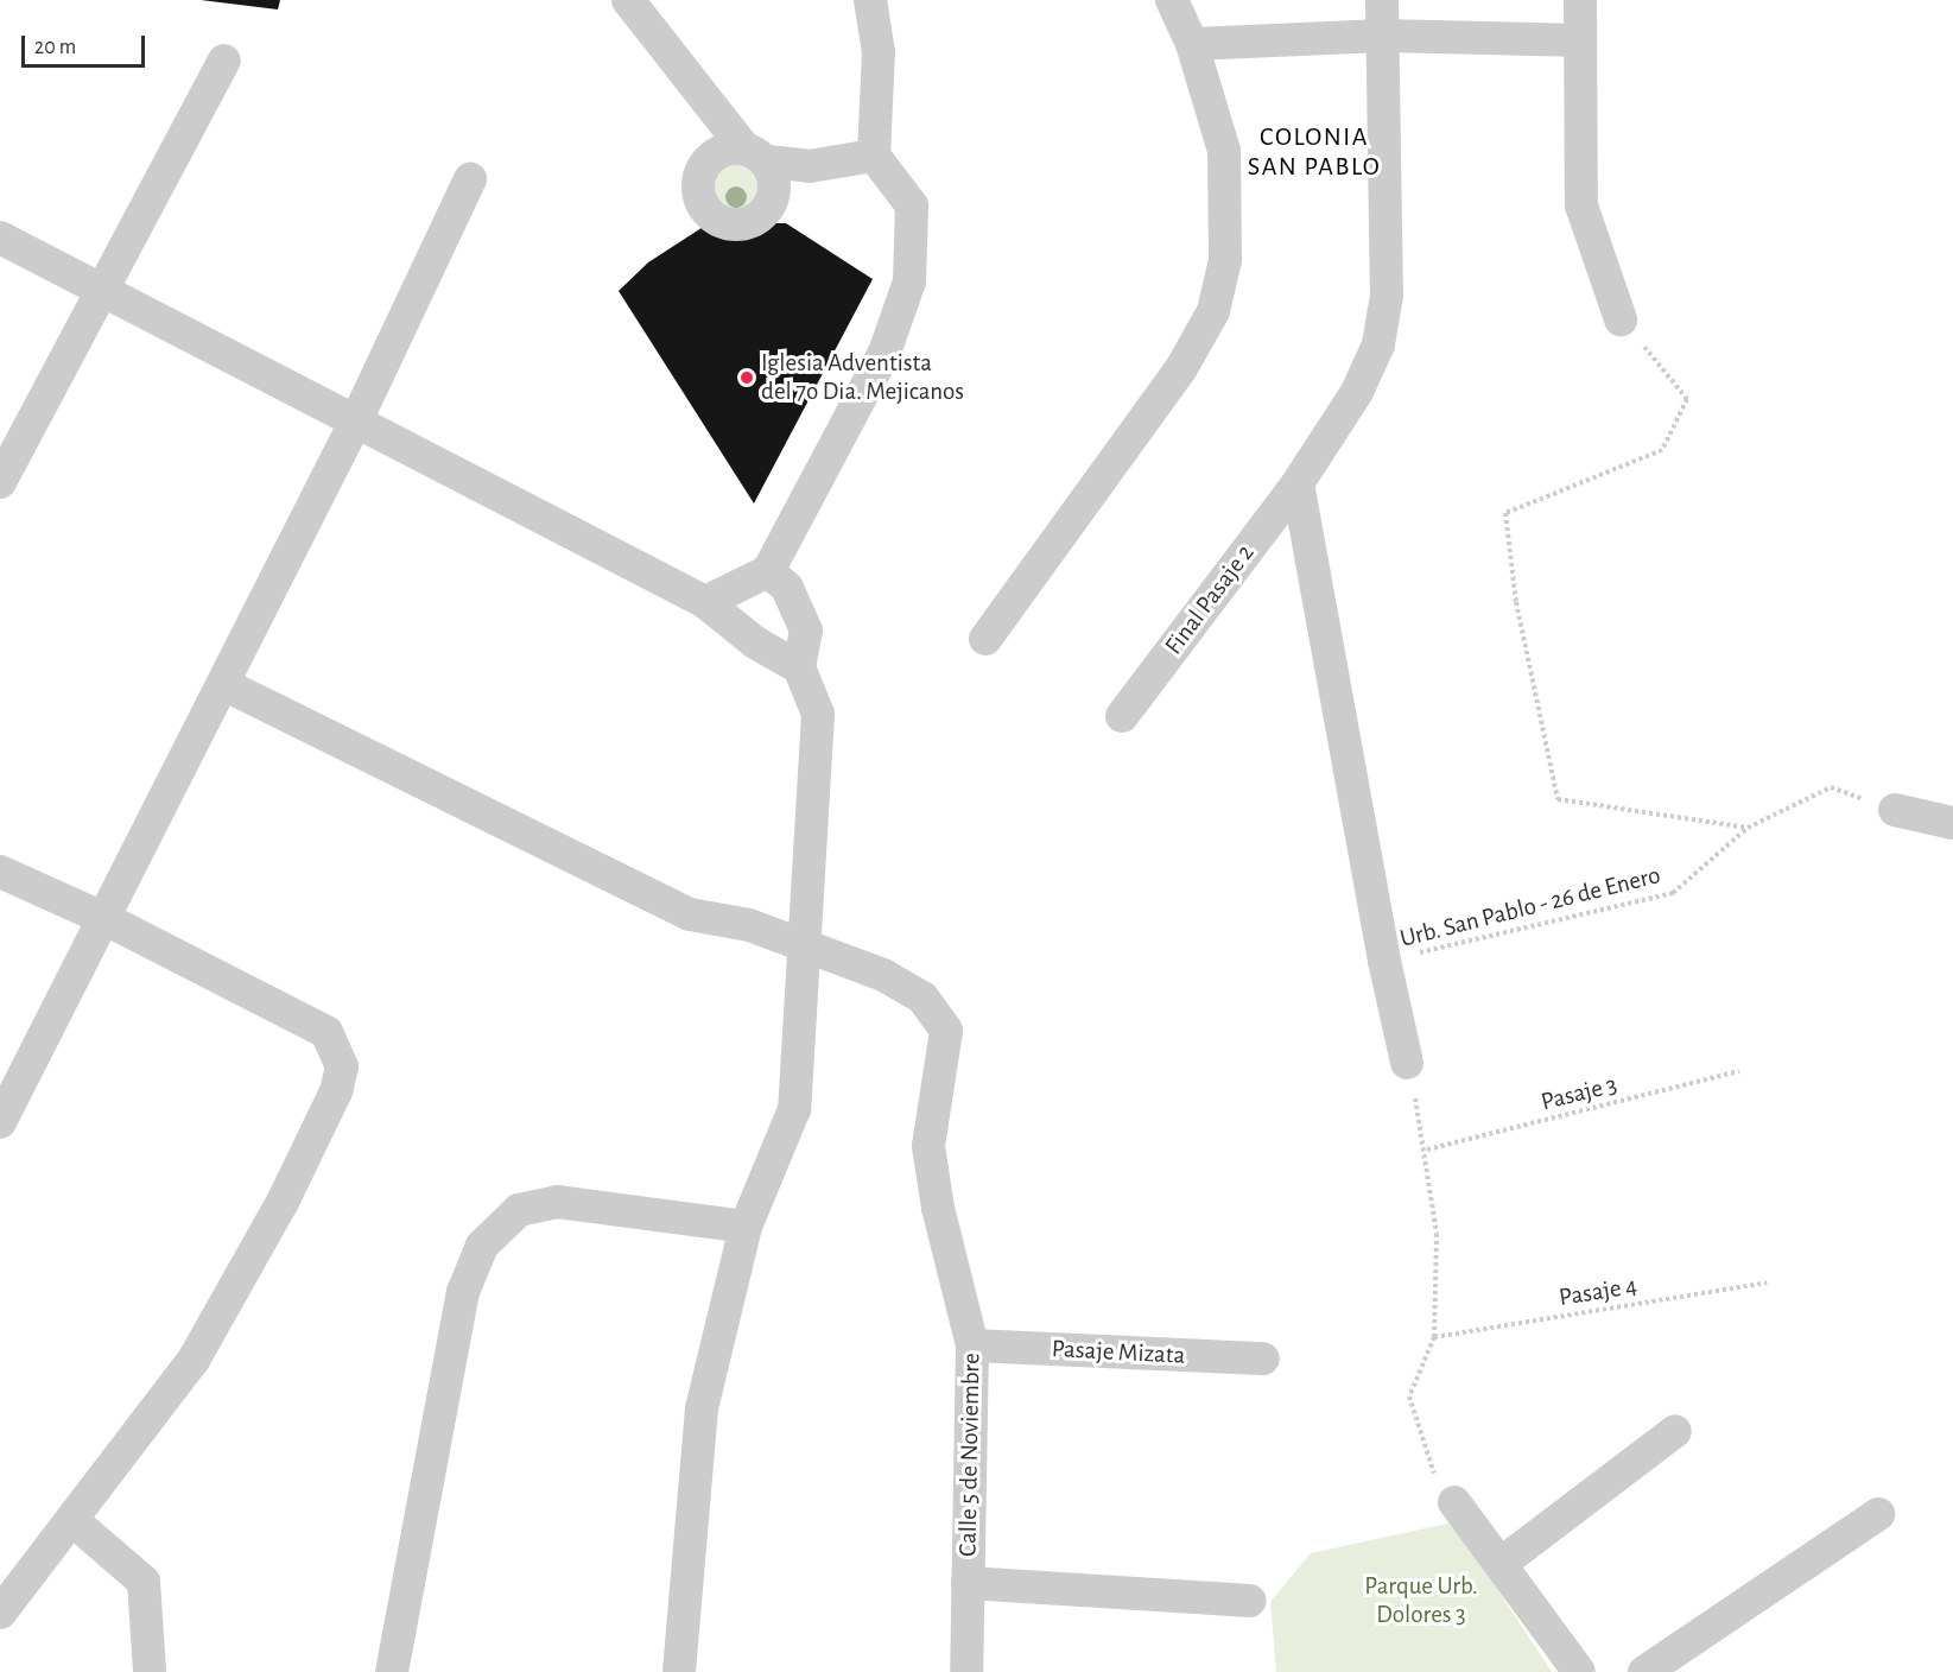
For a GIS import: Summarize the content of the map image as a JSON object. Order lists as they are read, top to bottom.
{
  "streets": {
    "street": ["Final Pasaje 2", "Pasaje Mizata", "Calle 5 de Noviembre"],
    "path": ["Urb. San Pablo - 26 de Enero", "Pasaje 3", "Pasaje 4"]
  },
  "crossings": [
    ["Pasaje Mizata", "Calle 5 de Noviembre"]
  ],
  "districts": ["COLONIA SAN PABLO"],
  "parks": ["Parque Urb. Dolores 3"],
  "places": ["Iglesia Adventista del 7o Dia. Mejicanos"],
  "scale_bar": "20 m"
}
